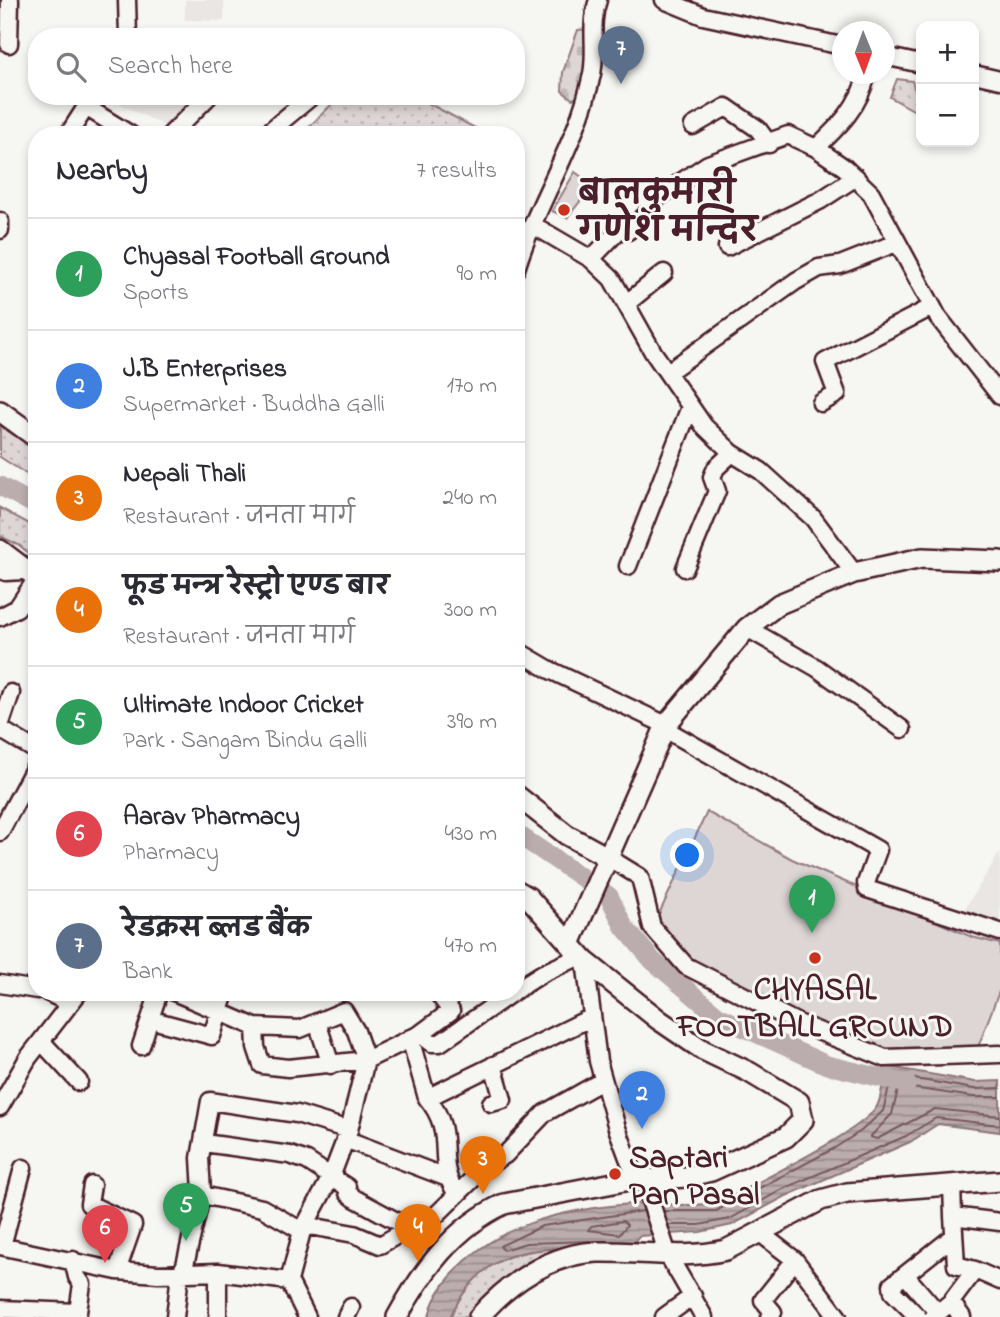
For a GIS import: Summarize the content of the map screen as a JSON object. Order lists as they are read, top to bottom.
{
  "places": ["बालकुमारी गणेश मन्दिर", "CHYASAL FOOTBALL GROUND", "Saptari Pan Pasal"],
  "north": "bottom",
  "page": {
    "map_buttons": ["+", "−"],
    "pins": [
      "7",
      "1",
      "2",
      "3",
      "5",
      "4",
      "6"
    ],
    "search": "Search here",
    "heading": ["Nearby", "7 results"],
    "list": [
      {
        "mark": "1",
        "name": "Chyasal Football Ground",
        "note": "Sports",
        "value": "90 m"
      },
      {
        "mark": "2",
        "name": "J.B Enterprises",
        "note": "Supermarket · Buddha Galli",
        "value": "170 m"
      },
      {
        "mark": "3",
        "name": "Nepali Thali",
        "note": "Restaurant · जनता मार्ग",
        "value": "240 m"
      },
      {
        "mark": "4",
        "name": "फूड मन्त्र रेस्ट्रो एण्ड बार",
        "note": "Restaurant · जनता मार्ग",
        "value": "300 m"
      },
      {
        "mark": "5",
        "name": "Ultimate Indoor Cricket",
        "note": "Park · Sangam Bindu Galli",
        "value": "390 m"
      },
      {
        "mark": "6",
        "name": "Aarav Pharmacy",
        "note": "Pharmacy",
        "value": "430 m"
      },
      {
        "mark": "7",
        "name": "रेडक्रस ब्लड बैंक",
        "note": "Bank",
        "value": "470 m"
      }
    ]
  }
}
